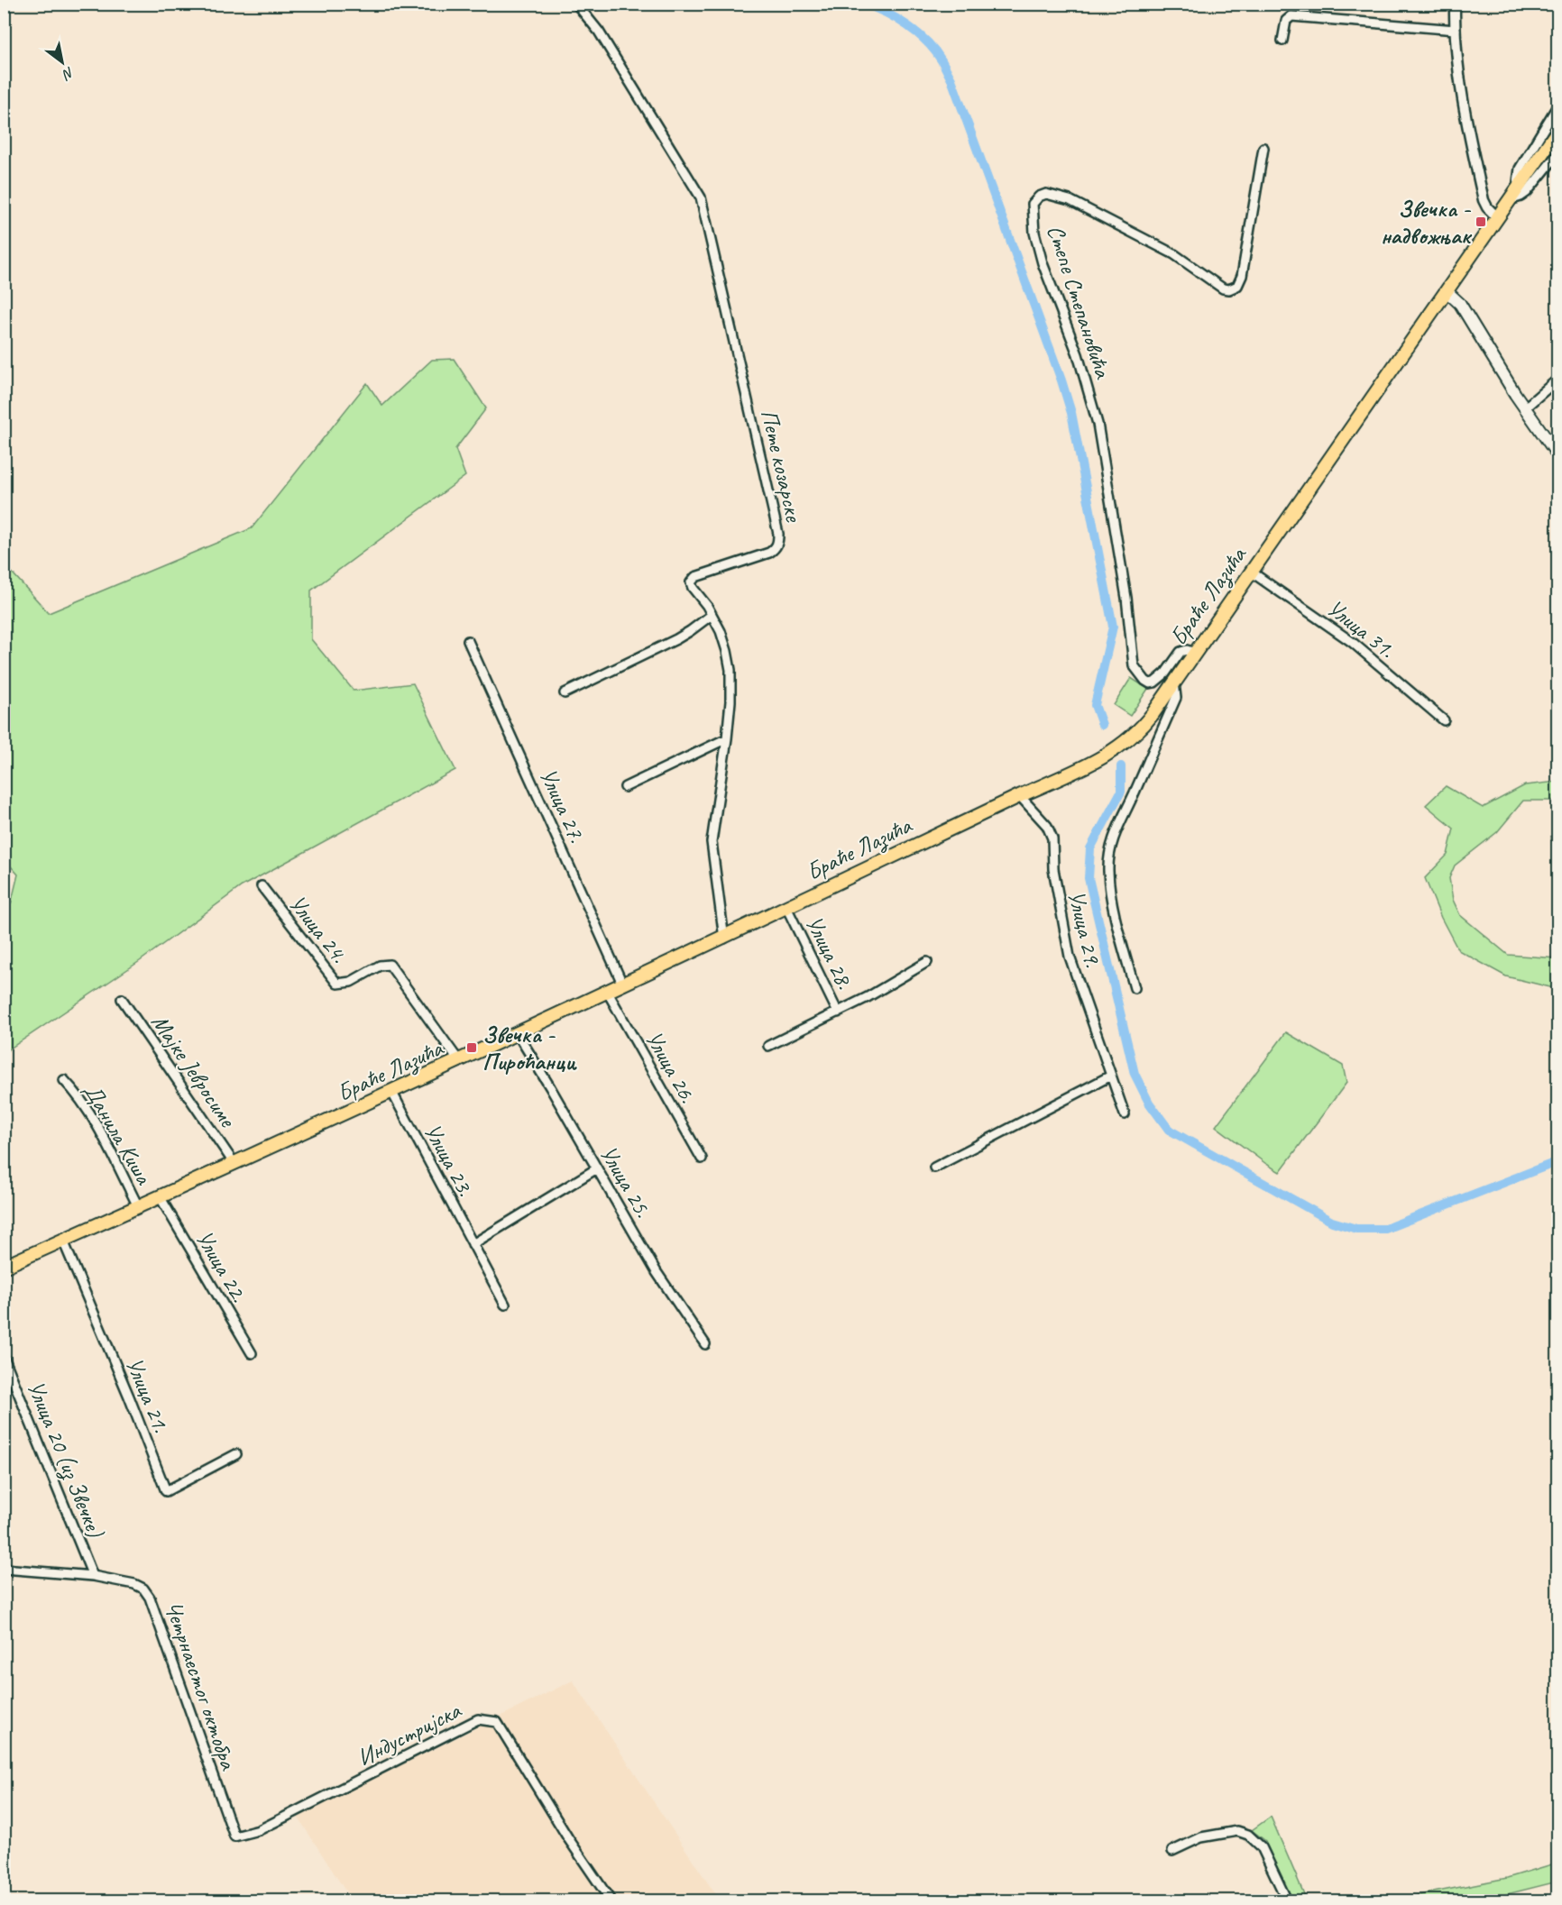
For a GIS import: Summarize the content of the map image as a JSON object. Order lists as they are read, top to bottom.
{
  "streets": {
    "main road": ["Браће Лазића"],
    "street": [
      "Степе Степановића",
      "Пете козарске",
      "Улица 31.",
      "Улица 27.",
      "Улица 24.",
      "Улица 29.",
      "Улица 28.",
      "Улица 26.",
      "Мајке Јевросиме",
      "Данила Киша",
      "Улица 23.",
      "Улица 25.",
      "Улица 22.",
      "Улица 21.",
      "Улица 20 (из Звечке)",
      "Четрнаестог октобра",
      "Индустријска"
    ]
  },
  "crossings": [
    ["Степе Степановића", "Браће Лазића"],
    ["Пете козарске", "Браће Лазића"],
    ["Браће Лазића", "Улица 31."],
    ["Браће Лазића", "Улица 27."],
    ["Браће Лазића", "Улица 24."],
    ["Браће Лазића", "Улица 29."],
    ["Браће Лазића", "Улица 28."],
    ["Браће Лазића", "Улица 26."],
    ["Браће Лазића", "Мајке Јевросиме"],
    ["Браће Лазића", "Данила Киша"],
    ["Браће Лазића", "Улица 23."],
    ["Браће Лазића", "Улица 25."],
    ["Браће Лазића", "Улица 22."],
    ["Браће Лазића", "Улица 21."],
    ["Улица 20 (из Звечке)", "Четрнаестог октобра"],
    ["Четрнаестог октобра", "Индустријска"]
  ],
  "places": {
    "transit": ["Звечка - надвожњак", "Звечка - Пироћанци"]
  },
  "north": "bottom right"
}
